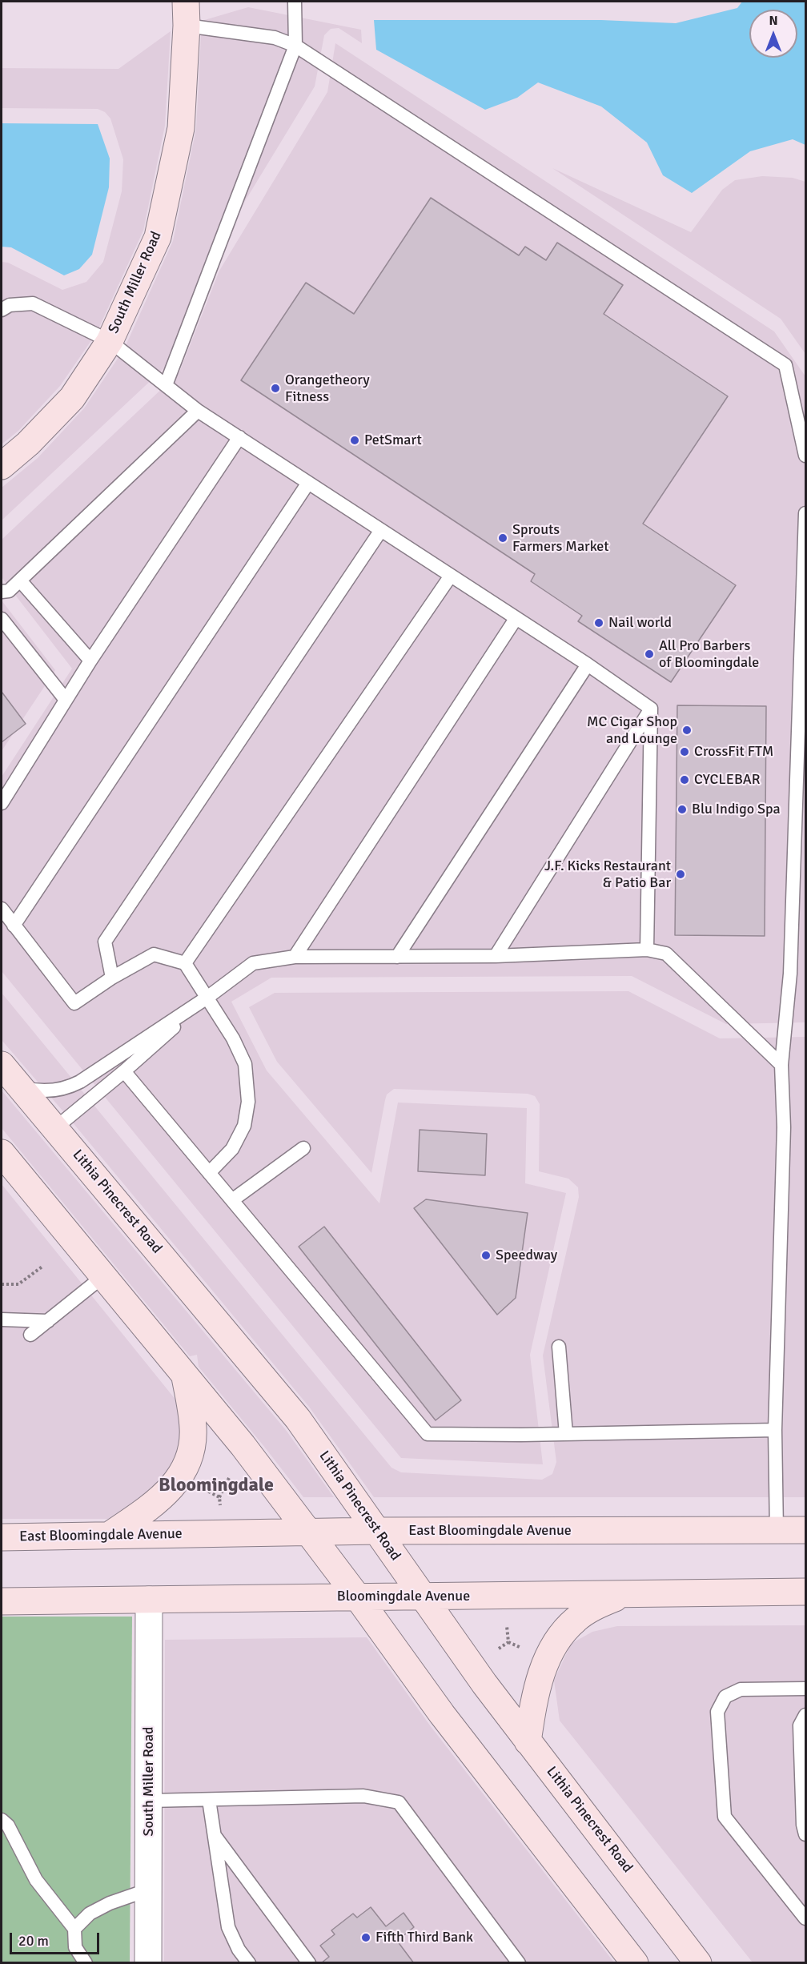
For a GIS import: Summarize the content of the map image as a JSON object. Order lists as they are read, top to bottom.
{
  "streets": {
    "main road": [
      "South Miller Road",
      "Lithia Pinecrest Road",
      "East Bloomingdale Avenue",
      "Bloomingdale Avenue"
    ]
  },
  "crossings": [
    ["South Miller Road", "Bloomingdale Avenue"],
    ["Lithia Pinecrest Road", "East Bloomingdale Avenue"],
    ["Lithia Pinecrest Road", "Bloomingdale Avenue"]
  ],
  "districts": ["Bloomingdale"],
  "places": [
    "Orangetheory Fitness",
    "PetSmart",
    "Sprouts Farmers Market",
    "Nail world",
    "All Pro Barbers of Bloomingdale",
    "MC Cigar Shop and Lounge",
    "CrossFit FTM",
    "CYCLEBAR",
    "Blu Indigo Spa",
    "J.F. Kicks Restaurant & Patio Bar",
    "Speedway",
    "Fifth Third Bank"
  ],
  "scale_bar": "20 m",
  "north": "top"
}
